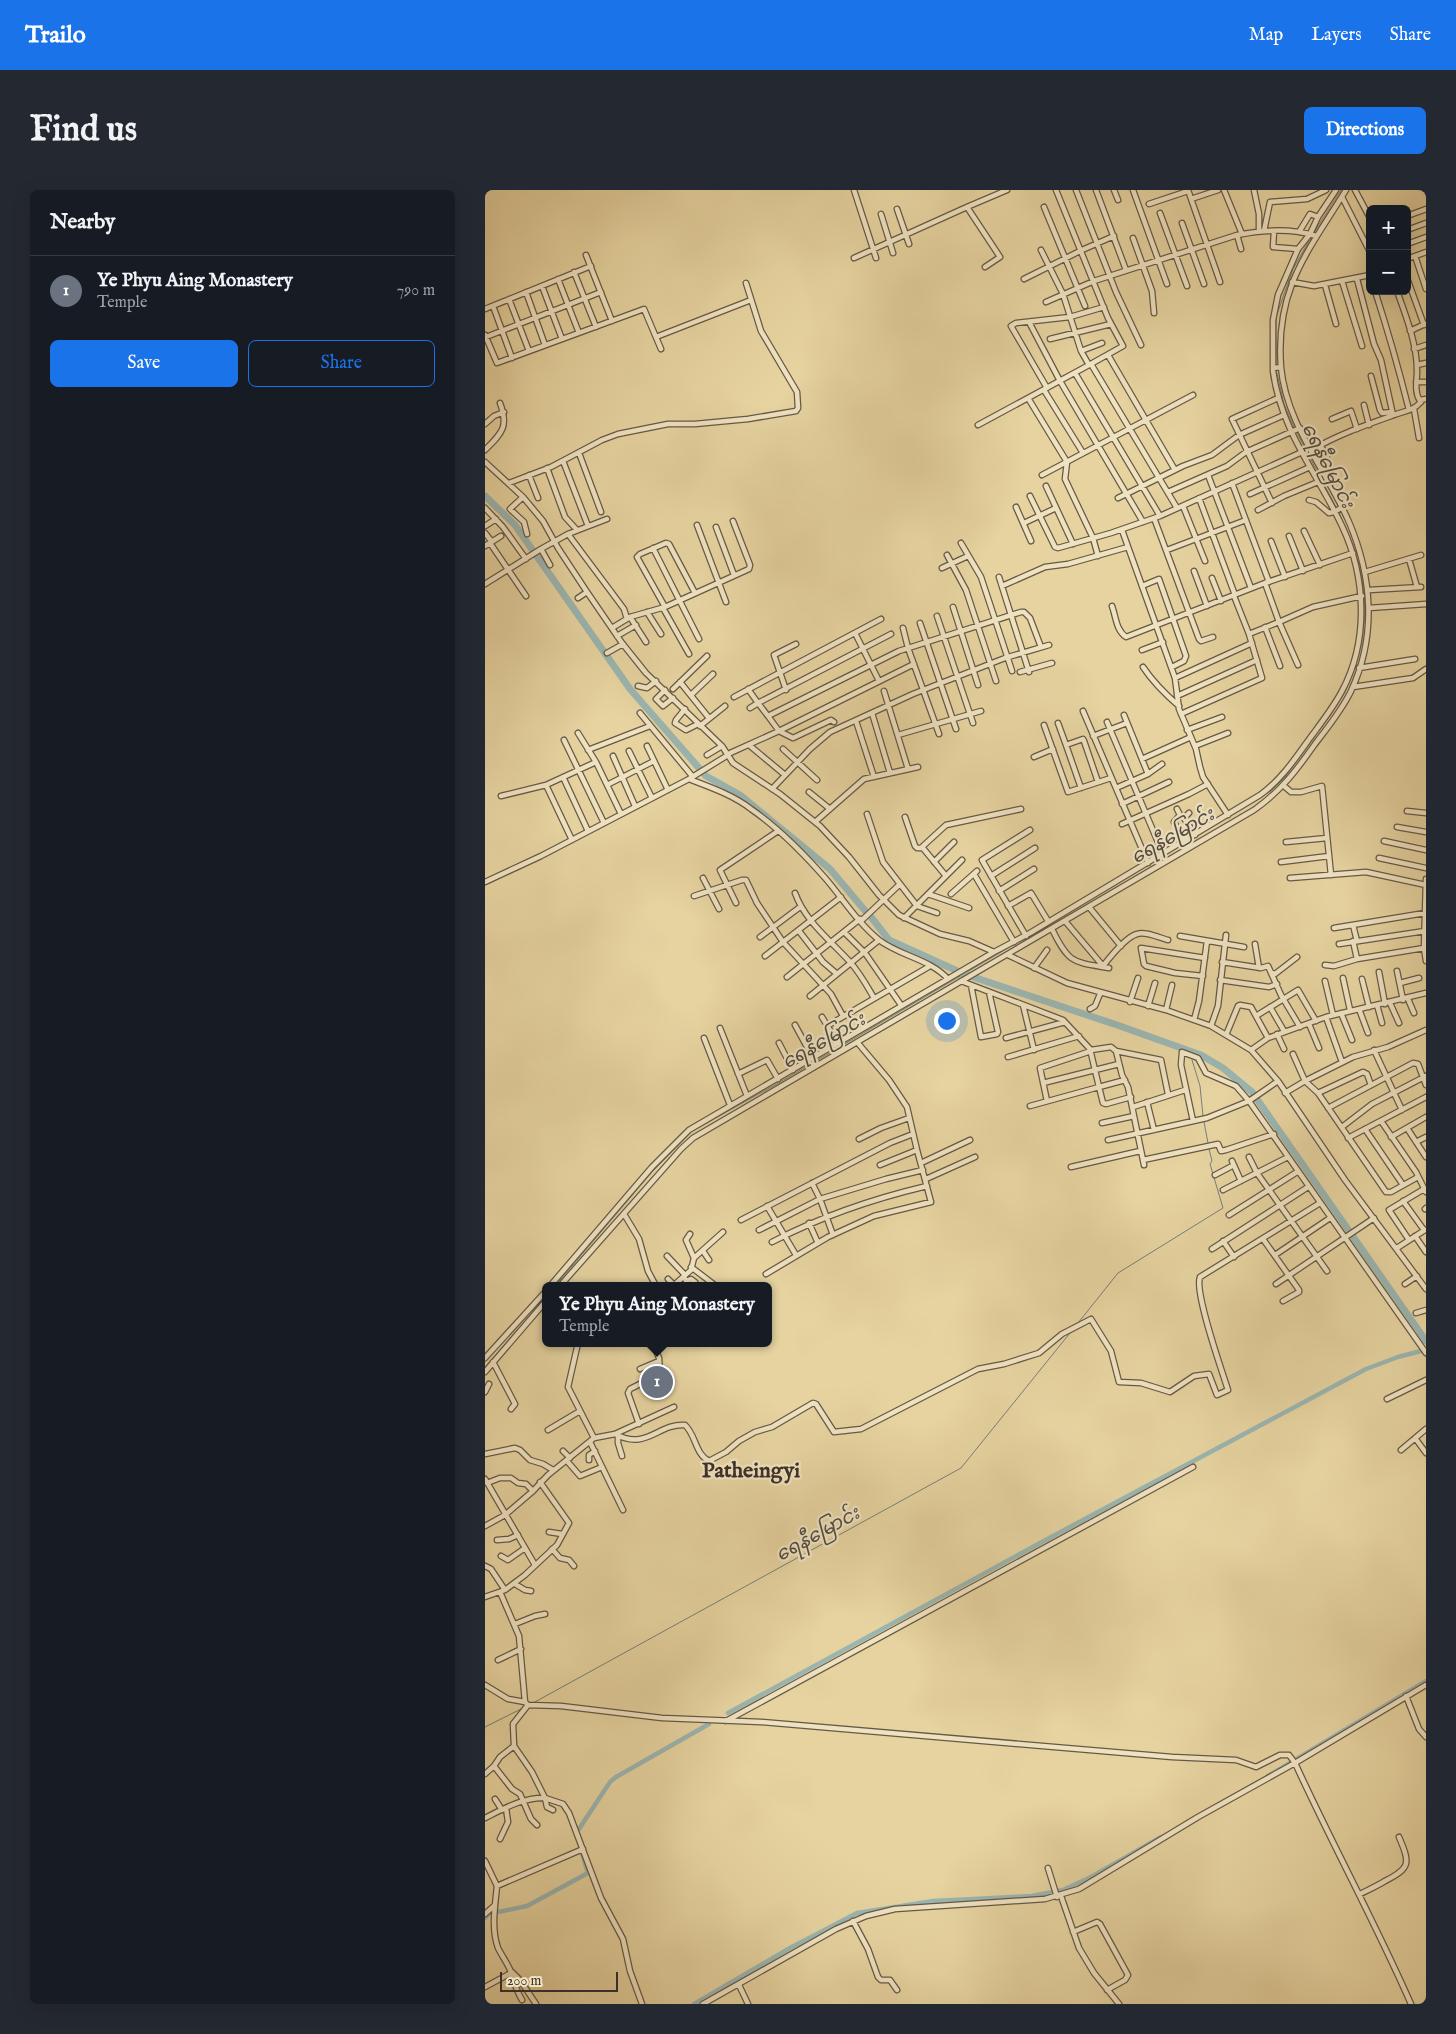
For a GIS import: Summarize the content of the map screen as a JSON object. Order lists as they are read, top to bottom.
{
  "districts": ["Patheingyi"],
  "water": ["ရေနီမြောင်း"],
  "scale_bar": "200 m",
  "page": {
    "header": "Trailo",
    "nav": ["Map", "Layers", "Share"],
    "buttons": [
      "Directions",
      ["Save", "Share"]
    ],
    "title": "Find us",
    "heading": "Nearby",
    "map_buttons": ["+", "−"],
    "list": [
      {
        "mark": "1",
        "name": "Ye Phyu Aing Monastery",
        "note": "Temple",
        "value": "790 m"
      }
    ],
    "popup": ["Ye Phyu Aing Monastery", "Temple"],
    "pins": "1",
    "scale": "200 m"
  }
}
